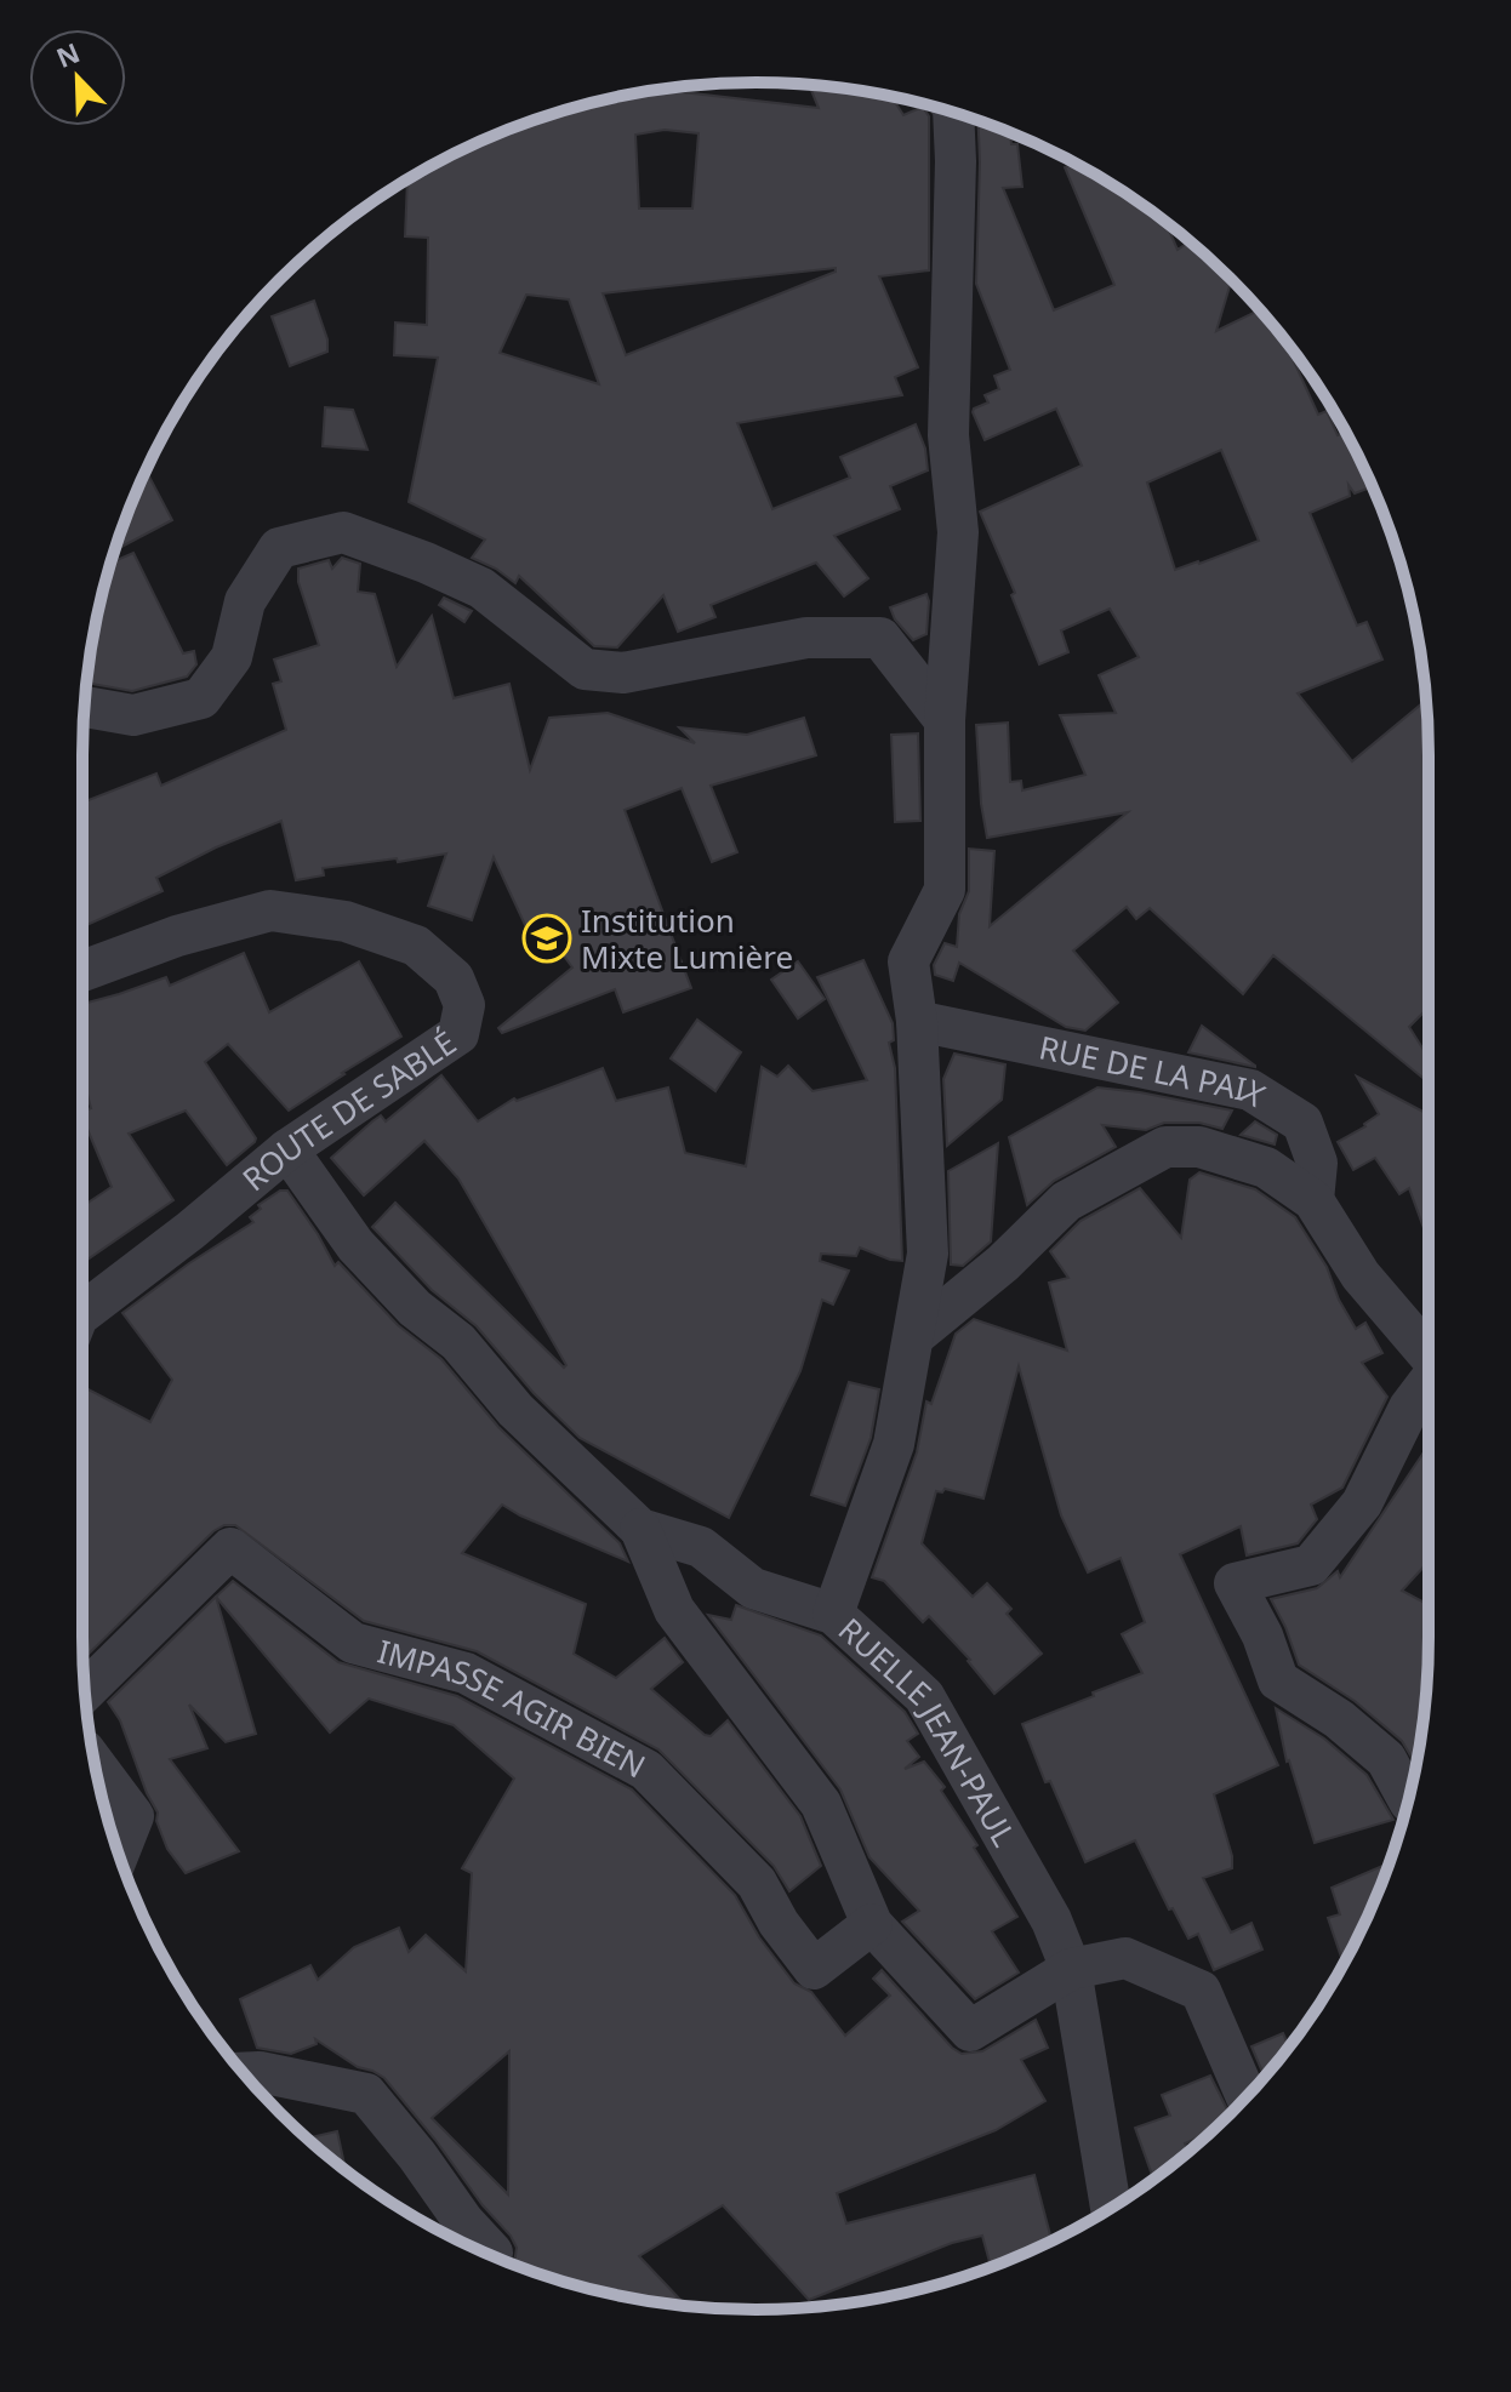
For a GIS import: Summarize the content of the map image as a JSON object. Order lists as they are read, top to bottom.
{
  "streets": {
    "street": [
      "RUE DE LA PAIX",
      "ROUTE DE SABLÉ",
      "IMPASSE AGIR BIEN",
      "RUELLE JEAN-PAUL"
    ]
  },
  "crossings": [
    ["ROUTE DE SABLÉ", "RUELLE JEAN-PAUL"]
  ],
  "places": {
    "school or university": ["Institution Mixte Lumière"]
  },
  "north": "top left"
}
